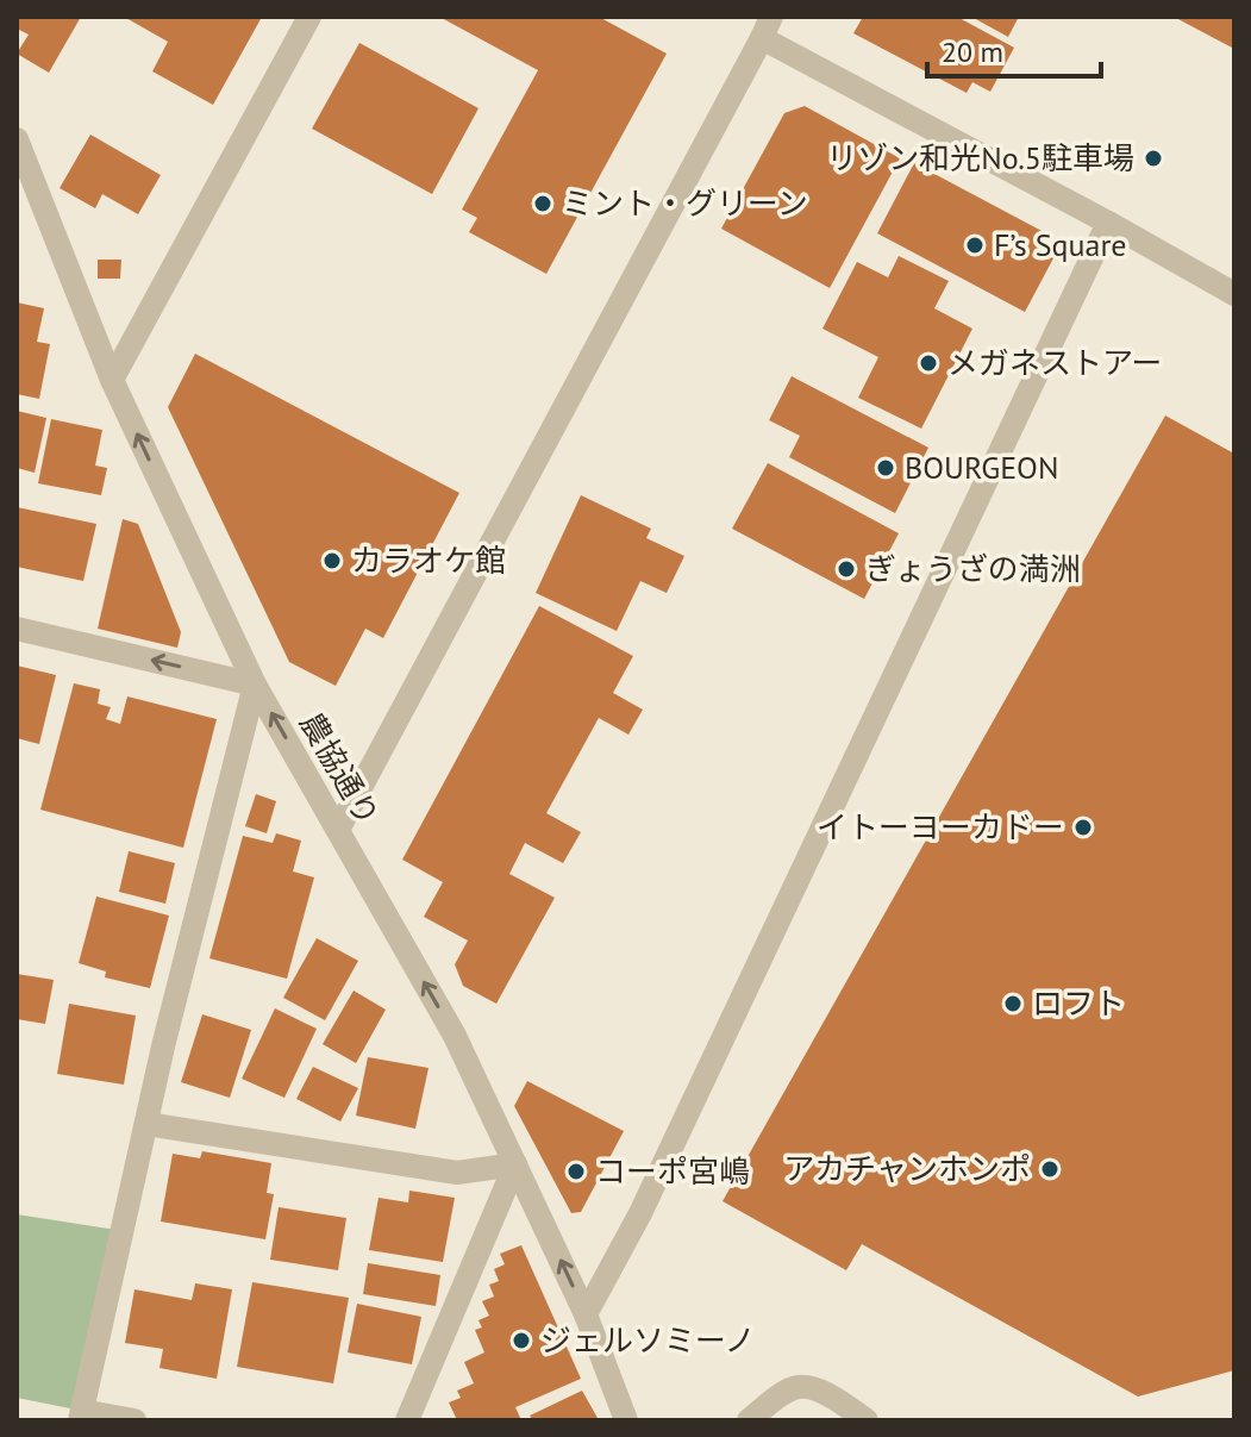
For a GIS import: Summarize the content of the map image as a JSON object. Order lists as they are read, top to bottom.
{
  "streets": {
    "street": ["農協通り"]
  },
  "one_way": ["農協通り"],
  "places": [
    "リゾン和光No.5駐車場",
    "ミント・グリーン",
    "F’s Square",
    "メガネストアー",
    "BOURGEON",
    "カラオケ館",
    "ぎょうざの満洲",
    "イトーヨーカドー",
    "ロフト",
    "アカチャンホンポ",
    "コーポ宮嶋",
    "ジェルソミーノ"
  ],
  "scale_bar": "20 m"
}
